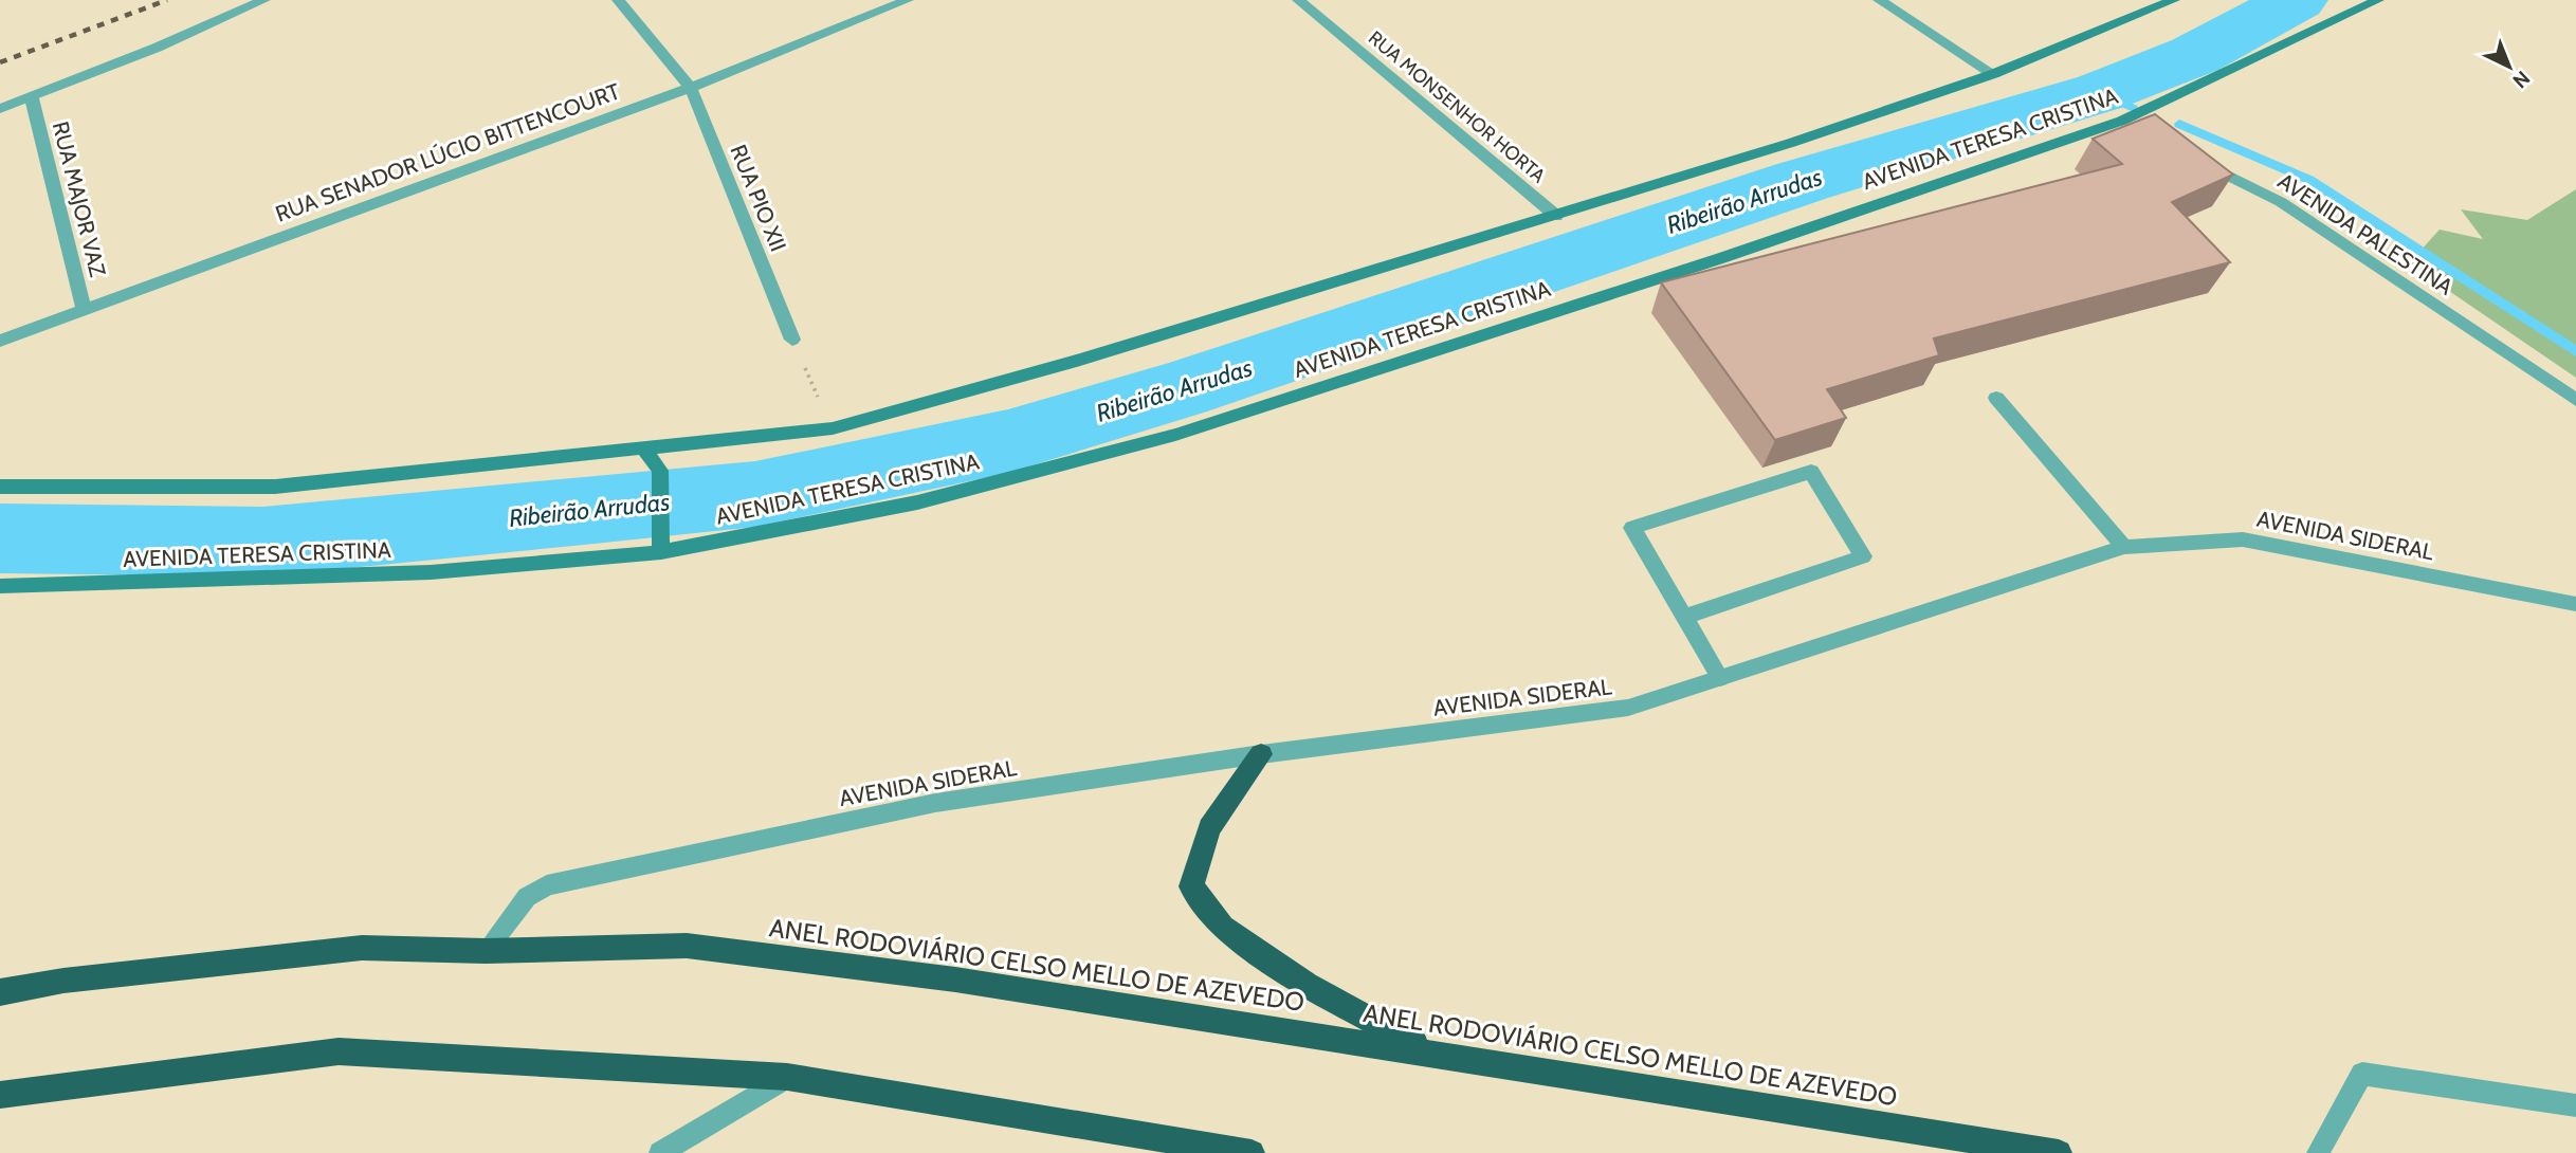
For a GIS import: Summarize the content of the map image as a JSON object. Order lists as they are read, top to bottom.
{
  "streets": {
    "highway": ["ANEL RODOVIÁRIO CELSO MELLO DE AZEVEDO"],
    "main road": ["AVENIDA TERESA CRISTINA"],
    "street": [
      "RUA MONSENHOR HORTA",
      "RUA SENADOR LÚCIO BITTENCOURT",
      "RUA PIO XII",
      "RUA MAJOR VAZ",
      "AVENIDA PALESTINA",
      "AVENIDA SIDERAL"
    ]
  },
  "crossings": [
    ["RUA SENADOR LÚCIO BITTENCOURT", "RUA PIO XII"],
    ["RUA SENADOR LÚCIO BITTENCOURT", "RUA MAJOR VAZ"],
    ["AVENIDA SIDERAL", "ANEL RODOVIÁRIO CELSO MELLO DE AZEVEDO"]
  ],
  "water": ["Ribeirão Arrudas"],
  "north": "bottom right"
}
